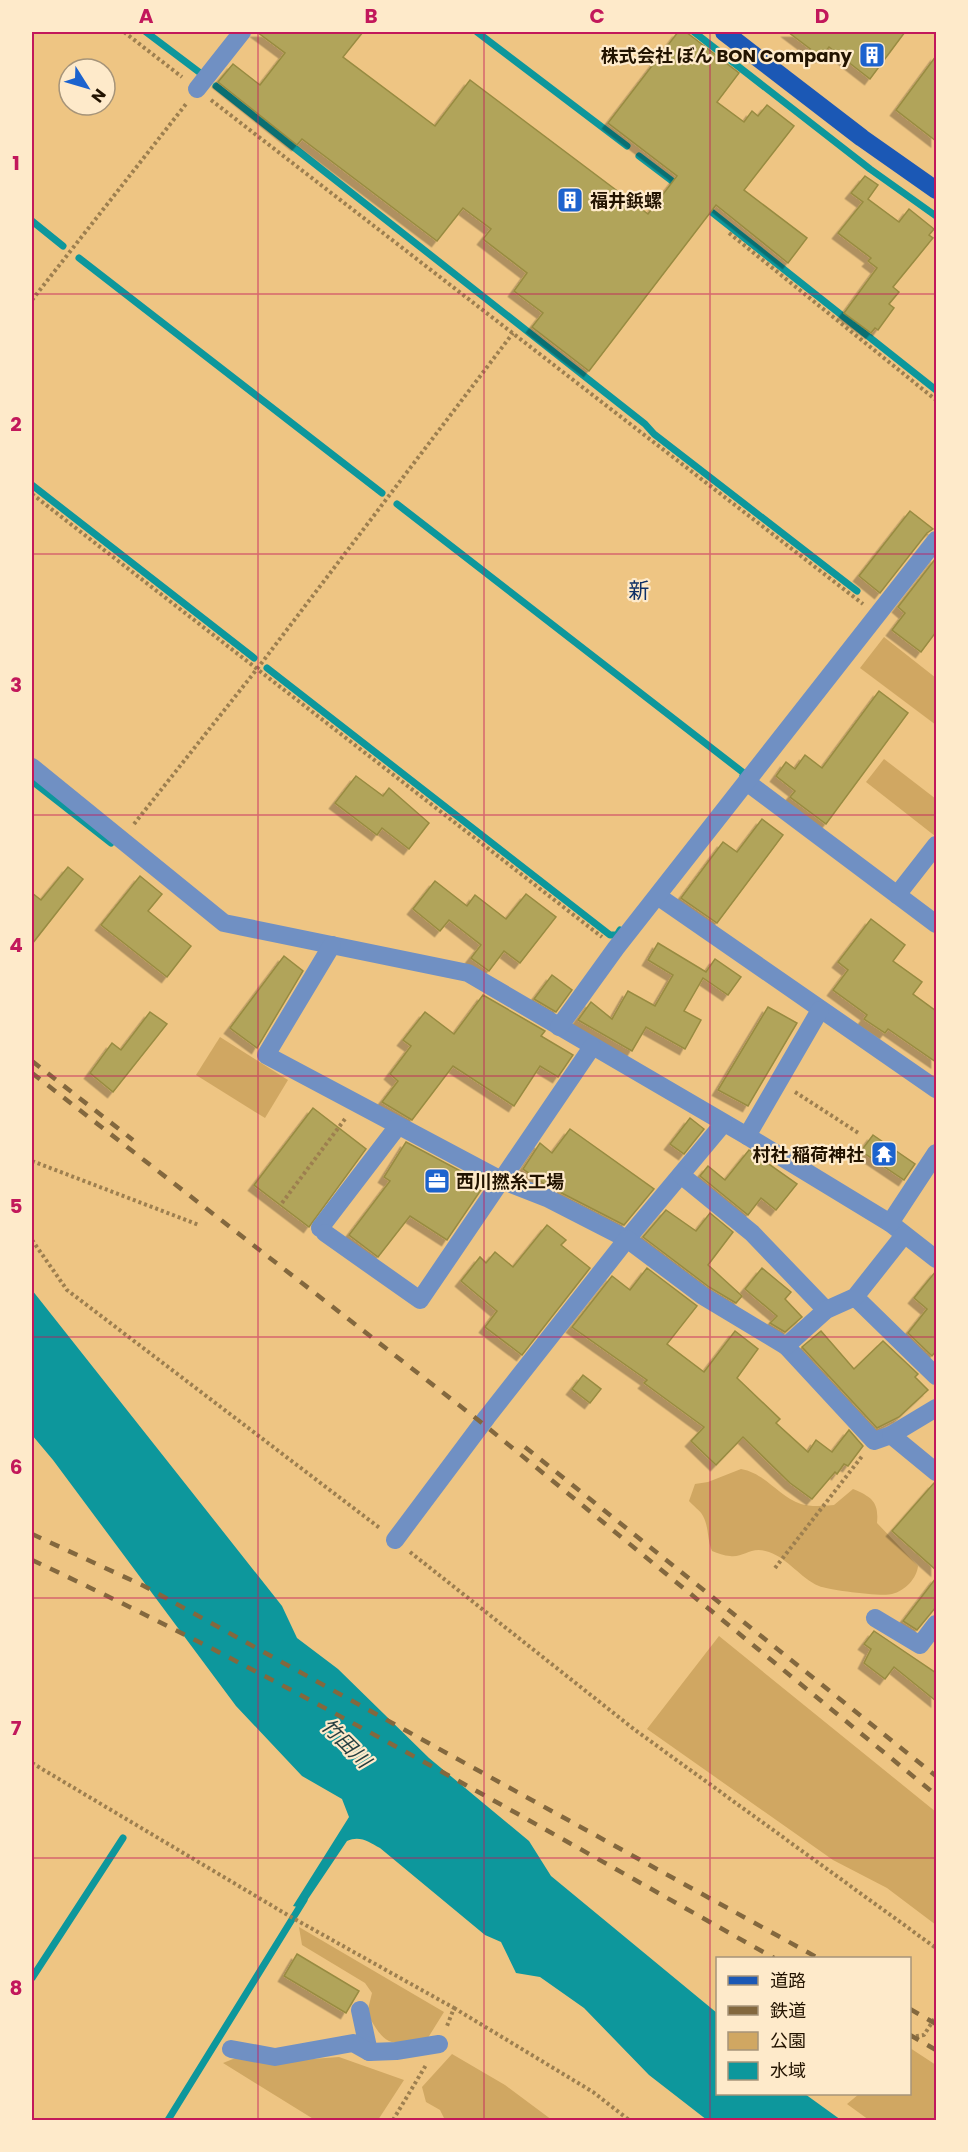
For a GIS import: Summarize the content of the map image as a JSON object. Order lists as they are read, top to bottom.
{
  "districts": ["新"],
  "water": ["竹田川"],
  "places": {
    "building": ["株式会社 ぼん BON Company", "福井鋲螺"],
    "temple": ["村社 稲荷神社"],
    "office": ["西川撚糸工場"]
  },
  "legend": [
    "道路",
    "鉄道",
    "公園",
    "水域"
  ],
  "north": "bottom right",
  "grid": {
    "columns": [
      "A",
      "B",
      "C",
      "D"
    ],
    "rows": [
      "1",
      "2",
      "3",
      "4",
      "5",
      "6",
      "7",
      "8"
    ]
  }
}
